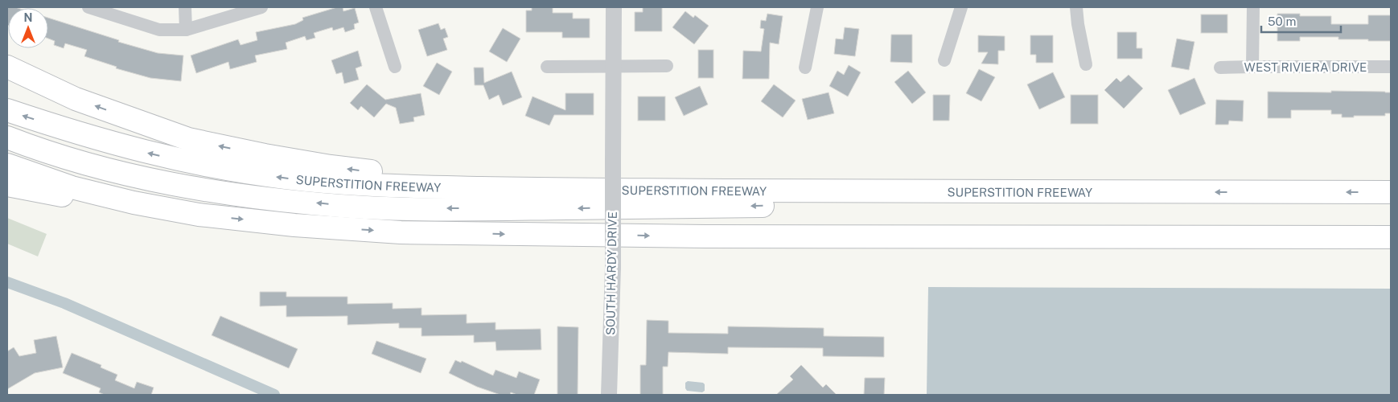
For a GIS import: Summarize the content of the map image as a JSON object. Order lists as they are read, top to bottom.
{
  "streets": {
    "highway": ["SUPERSTITION FREEWAY"],
    "street": ["WEST RIVIERA DRIVE", "SOUTH HARDY DRIVE"]
  },
  "scale_bar": "50 m",
  "north": "top"
}
